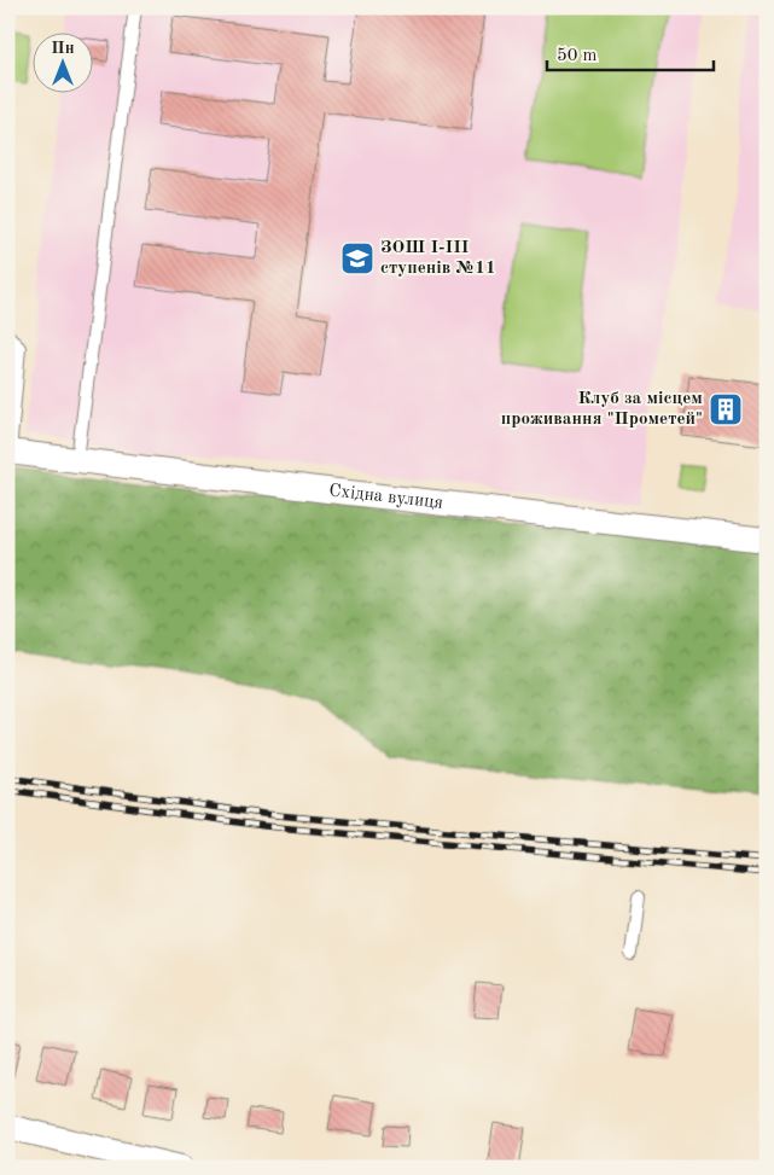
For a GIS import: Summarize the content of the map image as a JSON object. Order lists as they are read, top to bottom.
{
  "streets": {
    "street": ["Східна вулиця"]
  },
  "places": {
    "school or university": ["ЗОШ І-ІІІ ступенів №11"],
    "building": ["Клуб за місцем проживання \"Прометей\""]
  },
  "scale_bar": "50 m",
  "north": "top"
}
